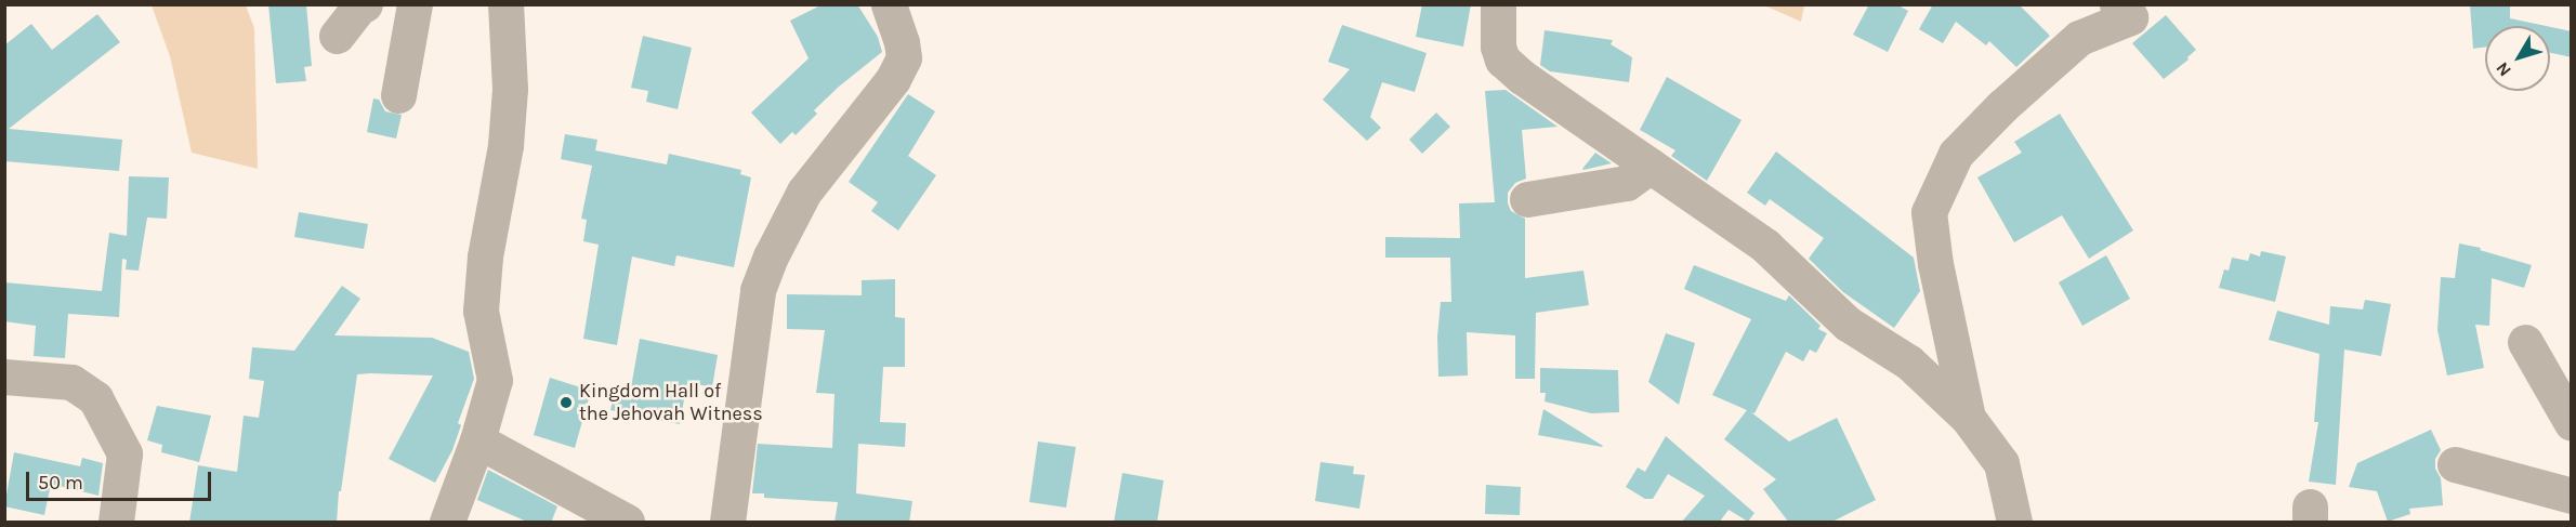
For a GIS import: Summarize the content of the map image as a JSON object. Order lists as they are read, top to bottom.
{
  "places": ["Kingdom Hall of the Jehovah Witness"],
  "scale_bar": "50 m",
  "north": "bottom left"
}
